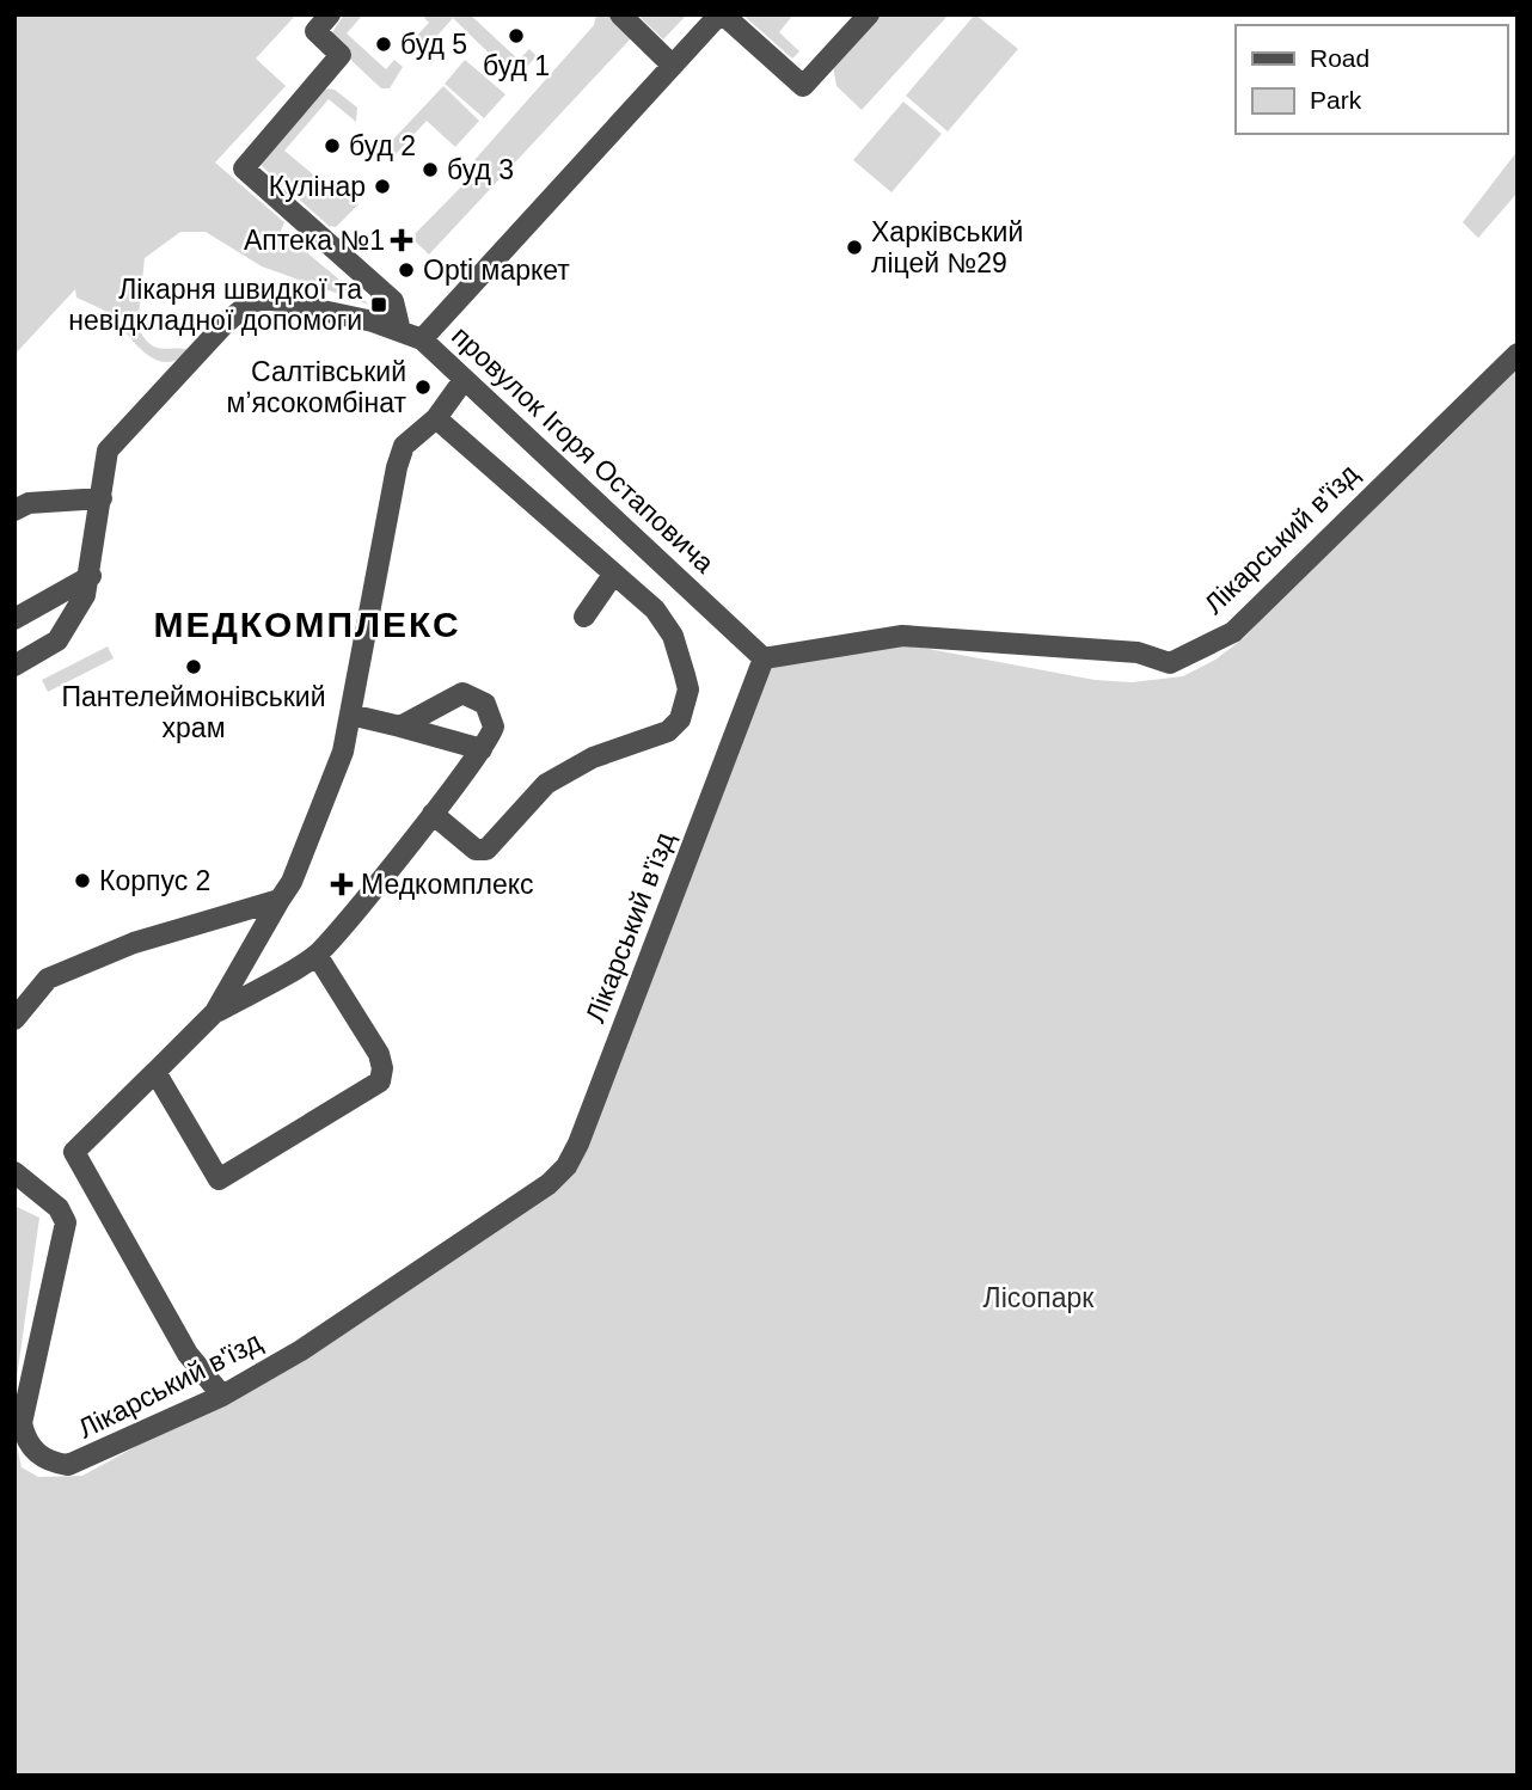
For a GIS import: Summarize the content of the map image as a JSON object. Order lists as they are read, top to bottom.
{
  "streets": {
    "street": ["провулок Ігоря Остаповича", "Лікарський в'їзд"]
  },
  "crossings": [
    ["провулок Ігоря Остаповича", "Лікарський в'їзд"]
  ],
  "districts": ["МЕДКОМПЛЕКС"],
  "parks": ["Лісопарк"],
  "places": {
    "other": [
      "буд 1",
      "буд 5",
      "буд 2",
      "буд 3",
      "Кулінар",
      "Харківський ліцей №29",
      "Opti маркет",
      "Салтівський мʼясокомбінат",
      "Пантелеймонівський храм",
      "Корпус 2"
    ],
    "health": ["Аптека №1", "Медкомплекс"],
    "transit": ["Лікарня швидкої та невідкладної допомоги"]
  },
  "legend": ["Road", "Park"]
}
